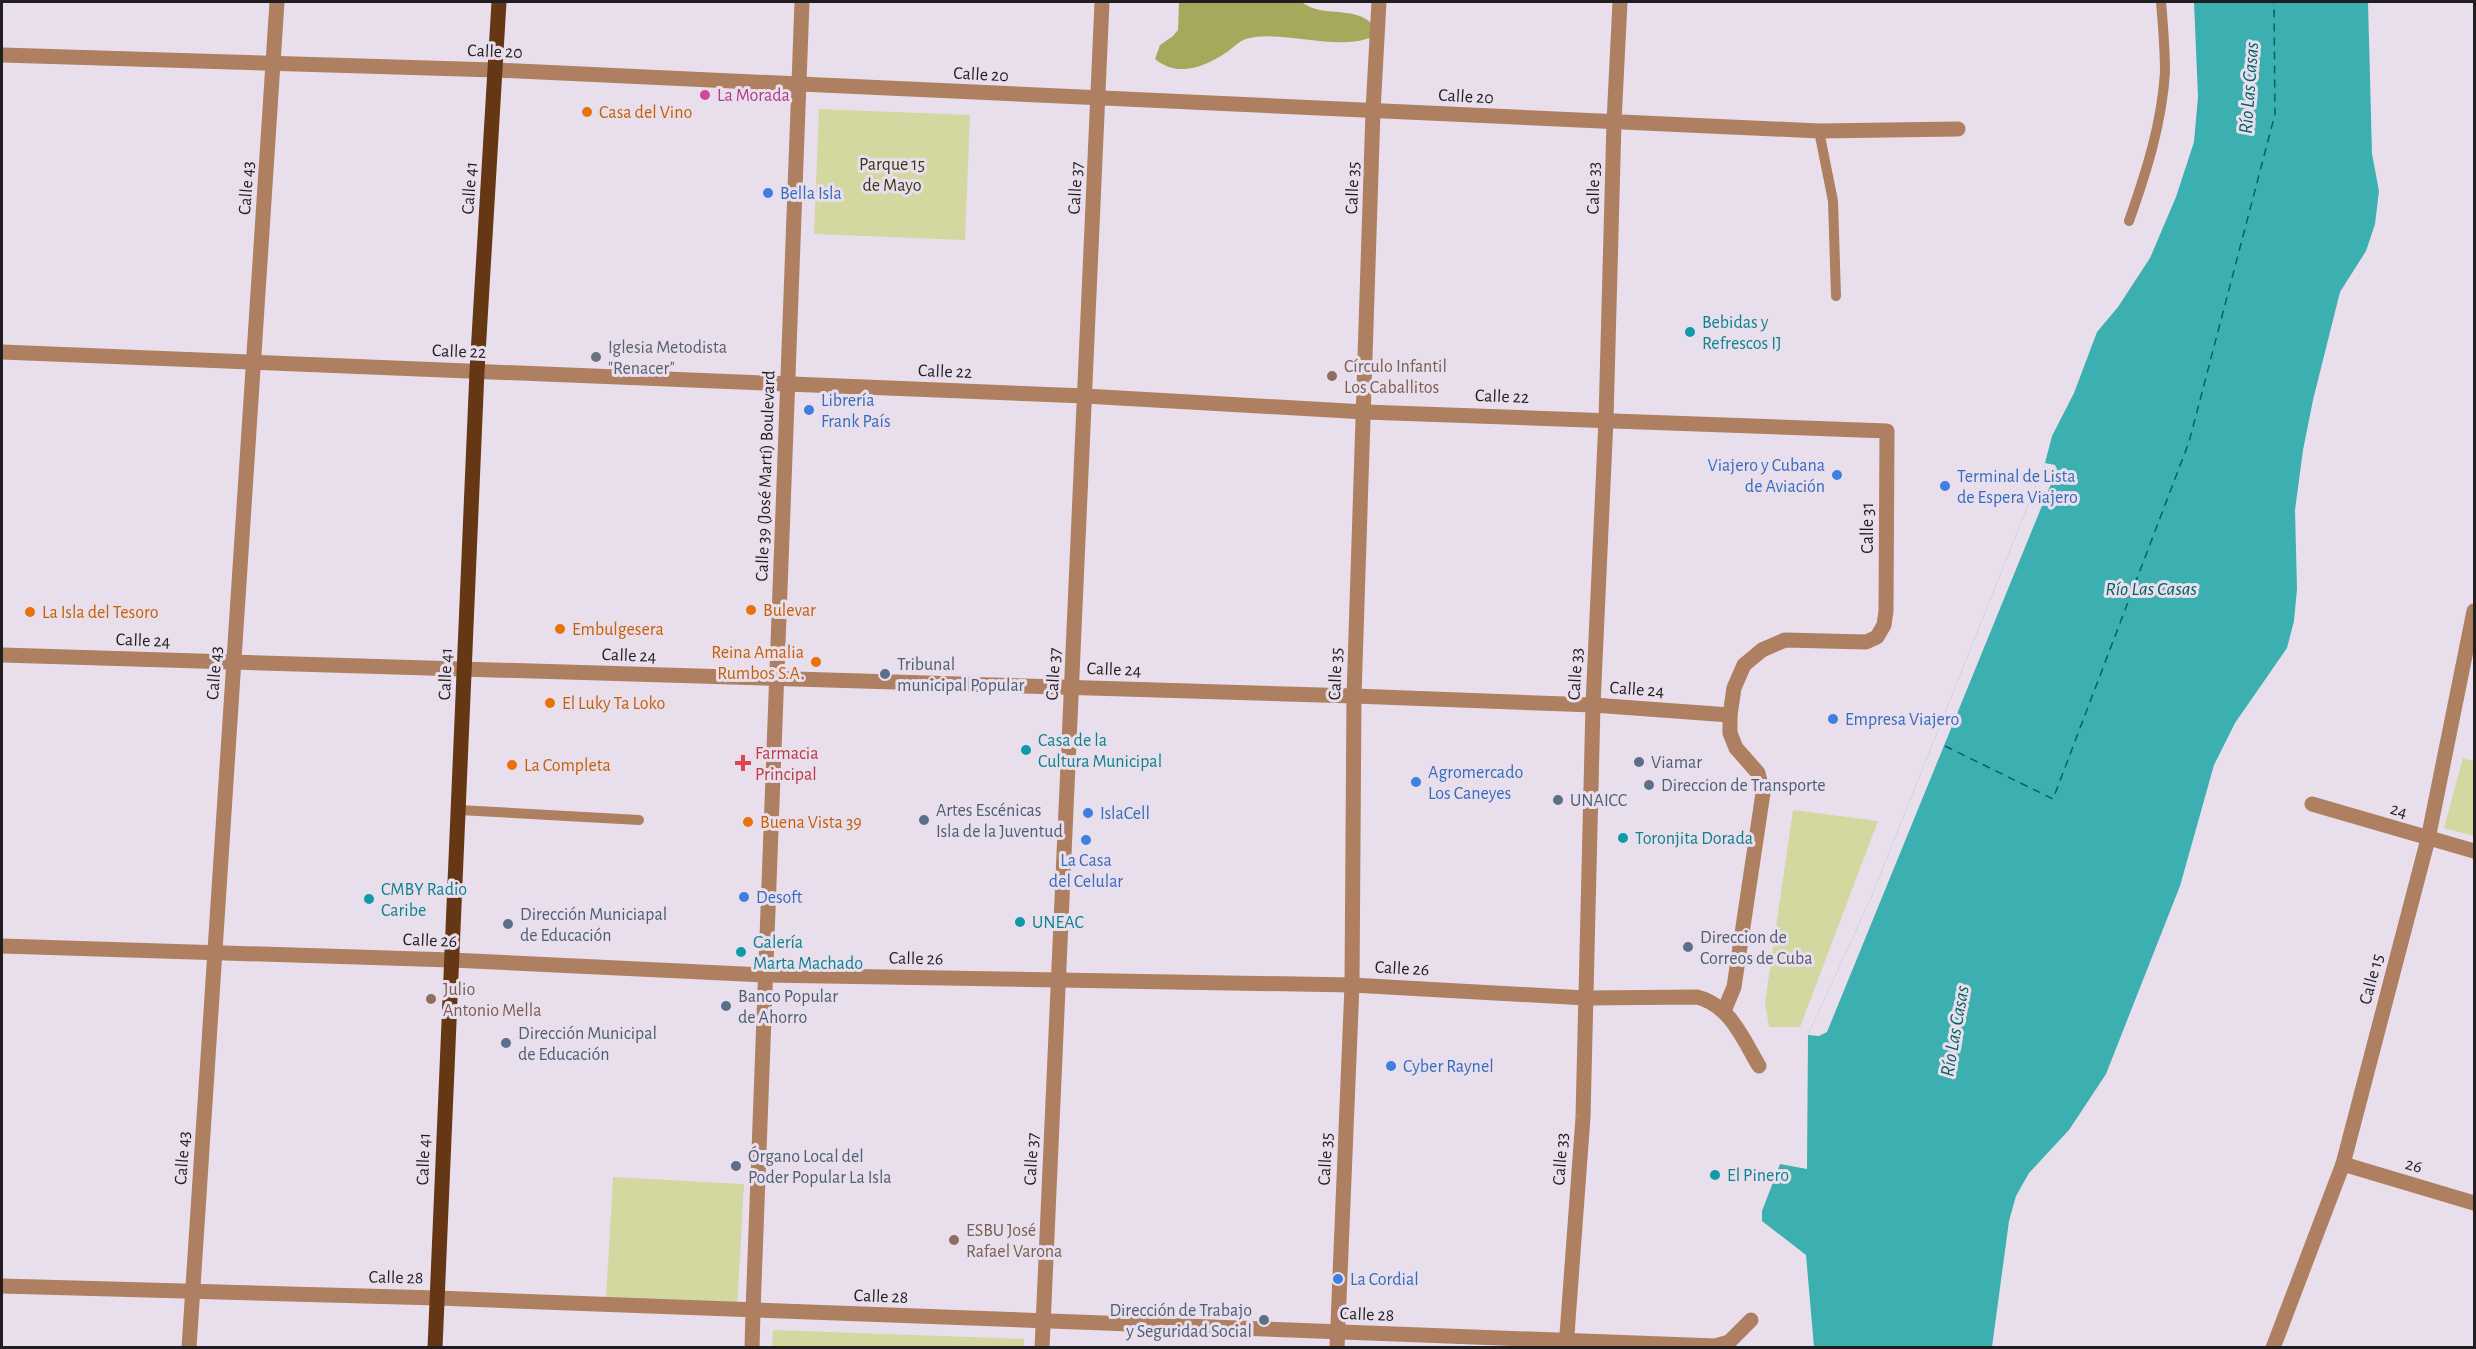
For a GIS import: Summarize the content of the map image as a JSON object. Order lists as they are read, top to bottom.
{
  "streets": {
    "main road": ["Calle 41"],
    "street": [
      "Calle 20",
      "Calle 43",
      "Calle 37",
      "Calle 35",
      "Calle 33",
      "Calle 22",
      "Calle 39 (José Martí) Boulevard",
      "Calle 31",
      "Calle 24",
      "24",
      "Calle 26",
      "Calle 15",
      "26",
      "Calle 28"
    ]
  },
  "crossings": [
    ["Calle 20", "Calle 43"],
    ["Calle 20", "Calle 41"],
    ["Calle 20", "Calle 37"],
    ["Calle 20", "Calle 35"],
    ["Calle 20", "Calle 33"],
    ["Calle 20", "Calle 39 (José Martí) Boulevard"],
    ["Calle 43", "Calle 22"],
    ["Calle 43", "Calle 24"],
    ["Calle 43", "Calle 26"],
    ["Calle 43", "Calle 28"],
    ["Calle 41", "Calle 22"],
    ["Calle 41", "Calle 24"],
    ["Calle 41", "Calle 26"],
    ["Calle 41", "Calle 28"],
    ["Calle 37", "Calle 22"],
    ["Calle 37", "Calle 24"],
    ["Calle 37", "Calle 26"],
    ["Calle 37", "Calle 28"],
    ["Calle 35", "Calle 22"],
    ["Calle 35", "Calle 24"],
    ["Calle 35", "Calle 26"],
    ["Calle 35", "Calle 28"],
    ["Calle 33", "Calle 22"],
    ["Calle 33", "Calle 24"],
    ["Calle 33", "Calle 26"],
    ["Calle 33", "Calle 28"],
    ["Calle 22", "Calle 39 (José Martí) Boulevard"],
    ["Calle 22", "Calle 31"],
    ["Calle 39 (José Martí) Boulevard", "Calle 24"],
    ["Calle 39 (José Martí) Boulevard", "Calle 26"],
    ["Calle 39 (José Martí) Boulevard", "Calle 28"],
    ["Calle 31", "Calle 24"],
    ["24", "Calle 15"],
    ["Calle 15", "26"]
  ],
  "water": ["Río Las Casas"],
  "parks": ["Parque 15 de Mayo"],
  "places": {
    "other": [
      "La Morada",
      "Casa del Vino",
      "Bella Isla",
      "Bebidas y Refrescos IJ",
      "Iglesia Metodista \"Renacer\"",
      "Círculo Infantil Los Caballitos",
      "Librería Frank País",
      "Viajero y Cubana de Aviación",
      "Terminal de Lista de Espera Viajero",
      "Bulevar",
      "La Isla del Tesoro",
      "Embulgesera",
      "Reina Amalia Rumbos S.A.",
      "Tribunal municipal Popular",
      "El Luky Ta Loko",
      "Empresa Viajero",
      "Casa de la Cultura Municipal",
      "Viamar",
      "La Completa",
      "Agromercado Los Caneyes",
      "Direccion de Transporte",
      "UNAICC",
      "IslaCell",
      "Artes Escénicas Isla de la Juventud",
      "Buena Vista 39",
      "Toronjita Dorada",
      "La Casa del Celular",
      "Desoft",
      "CMBY Radio Caribe",
      "UNEAC",
      "Dirección Municiapal de Educación",
      "Direccion de Correos de Cuba",
      "Galería Marta Machado",
      "Julio Antonio Mella",
      "Banco Popular de Ahorro",
      "Dirección Municipal de Educación",
      "Cyber Raynel",
      "Órgano Local del Poder Popular La Isla",
      "El Pinero",
      "ESBU José Rafael Varona",
      "La Cordial",
      "Dirección de Trabajo y Seguridad Social"
    ],
    "health": ["Farmacia Principal"]
  }
}
